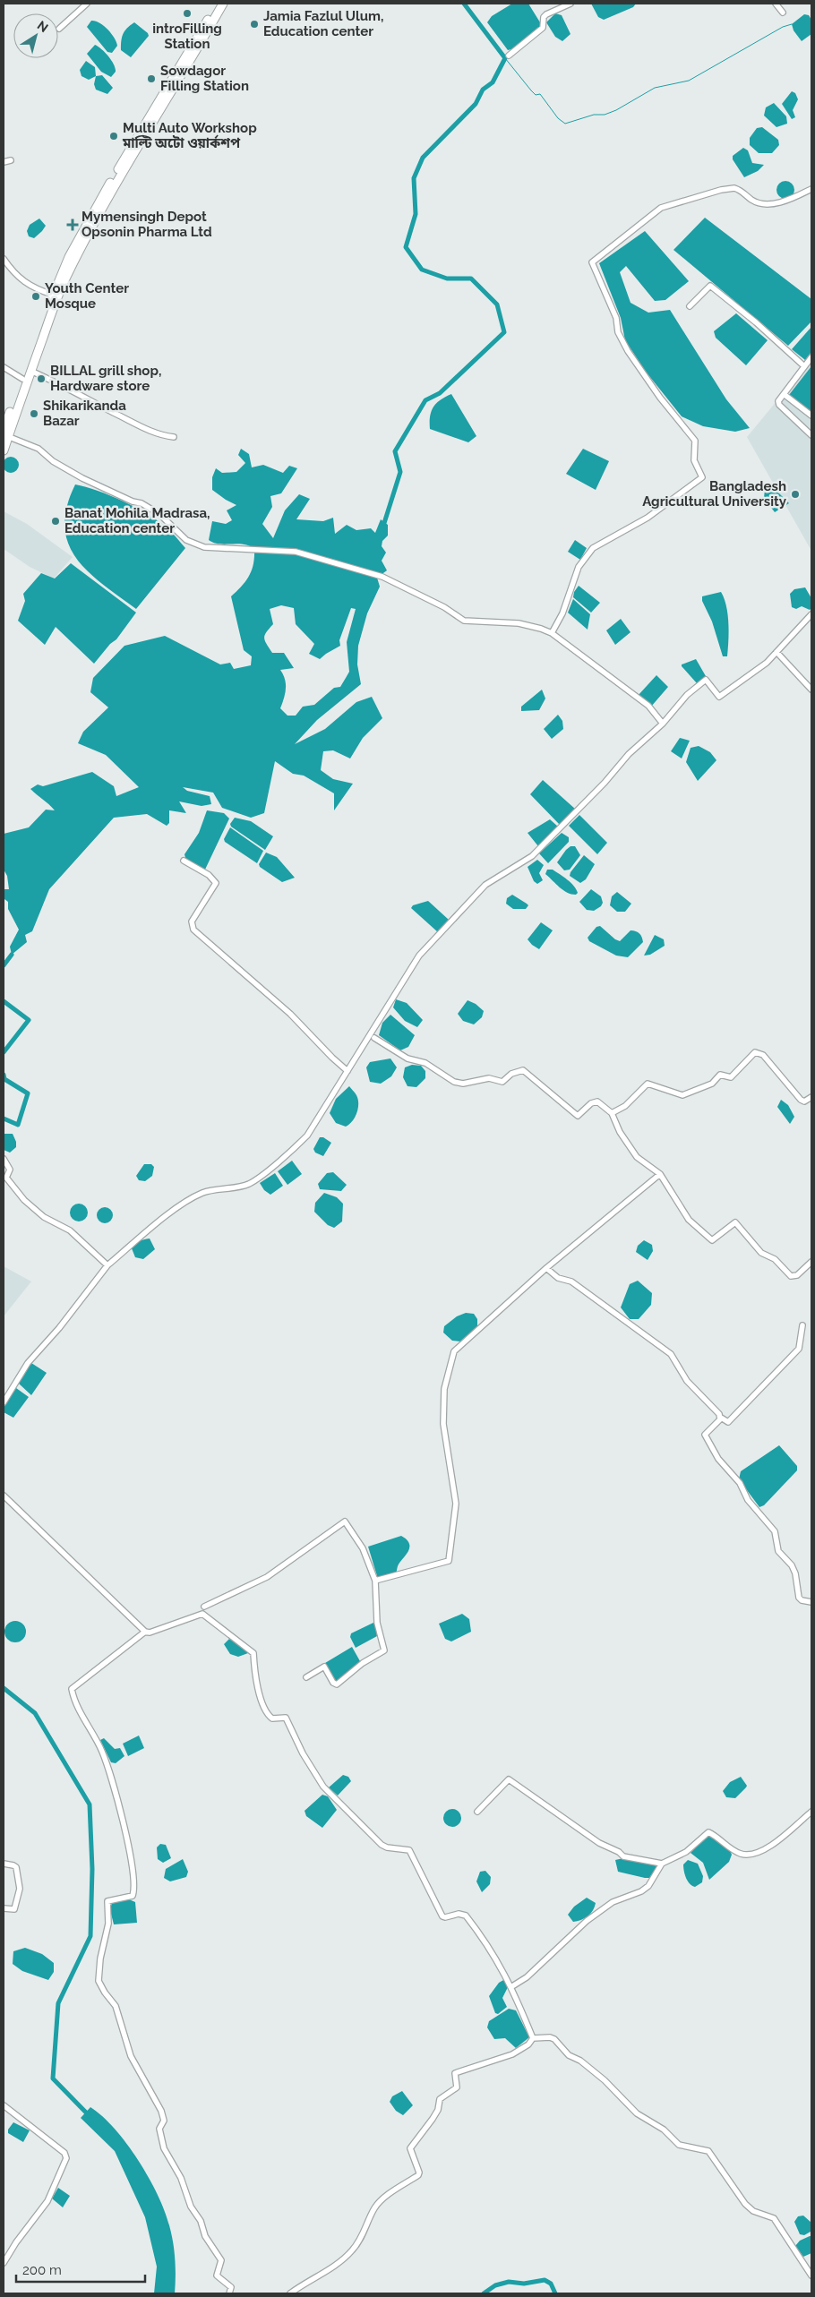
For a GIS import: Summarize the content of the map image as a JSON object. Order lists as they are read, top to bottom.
{
  "places": {
    "other": [
      "introFilling Station",
      "Jamia Fazlul Ulum, Education center",
      "Sowdagor Filling Station",
      "Multi Auto Workshop মাল্টি অটো ওয়ার্কশপ",
      "Youth Center Mosque",
      "BILLAL grill shop, Hardware store",
      "Shikarikanda Bazar",
      "Bangladesh Agricultural University",
      "Banat Mohila Madrasa, Education center"
    ],
    "health": ["Mymensingh Depot Opsonin Pharma Ltd"]
  },
  "scale_bar": "200 m",
  "north": "top right"
}
